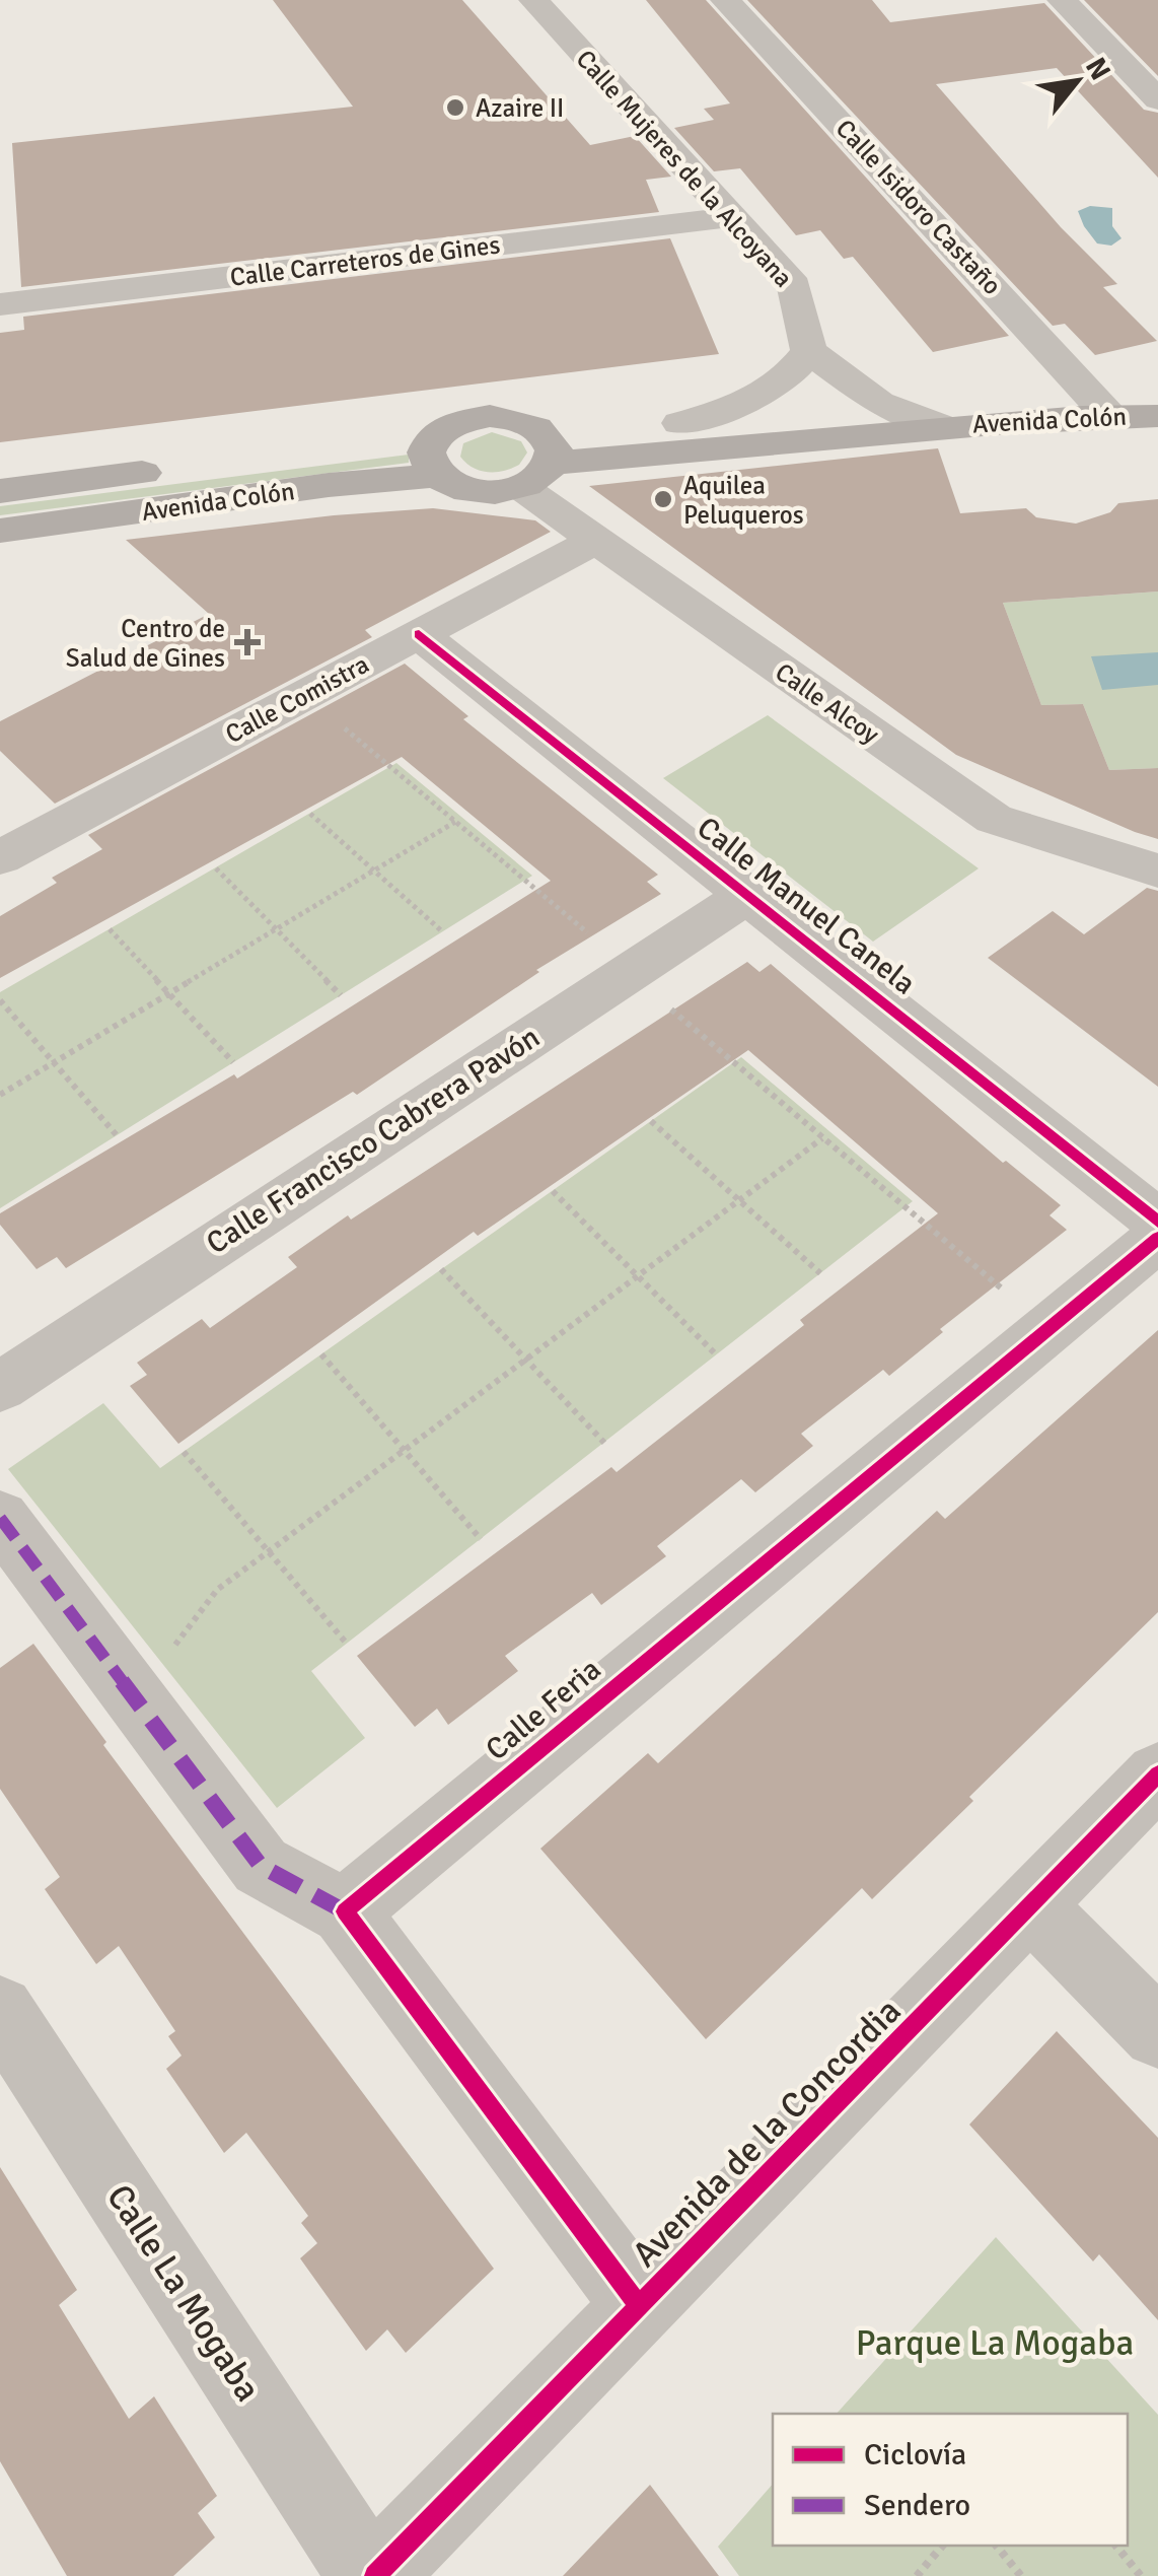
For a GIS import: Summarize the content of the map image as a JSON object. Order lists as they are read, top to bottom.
{
  "streets": {
    "main road": ["Avenida Colón"],
    "street": [
      "Calle Mujeres de la Alcoyana",
      "Calle Isidoro Castaño",
      "Calle Carreteros de Gines",
      "Calle Comistra",
      "Calle Alcoy",
      "Calle Manuel Canela",
      "Calle Francisco Cabrera Pavón",
      "Calle Feria",
      "Avenida de la Concordia",
      "Calle La Mogaba"
    ]
  },
  "crossings": [
    ["Calle Mujeres de la Alcoyana", "Calle Carreteros de Gines"],
    ["Calle Isidoro Castaño", "Avenida Colón"],
    ["Avenida Colón", "Calle Alcoy"],
    ["Calle Comistra", "Calle Alcoy"],
    ["Calle Comistra", "Calle Manuel Canela"],
    ["Calle Manuel Canela", "Calle Francisco Cabrera Pavón"],
    ["Avenida de la Concordia", "Calle La Mogaba"]
  ],
  "parks": ["Parque La Mogaba"],
  "places": {
    "other": ["Azaire II", "Aquilea Peluqueros"],
    "health": ["Centro de Salud de Gines"]
  },
  "legend": ["Ciclovía", "Sendero"],
  "north": "top right"
}
